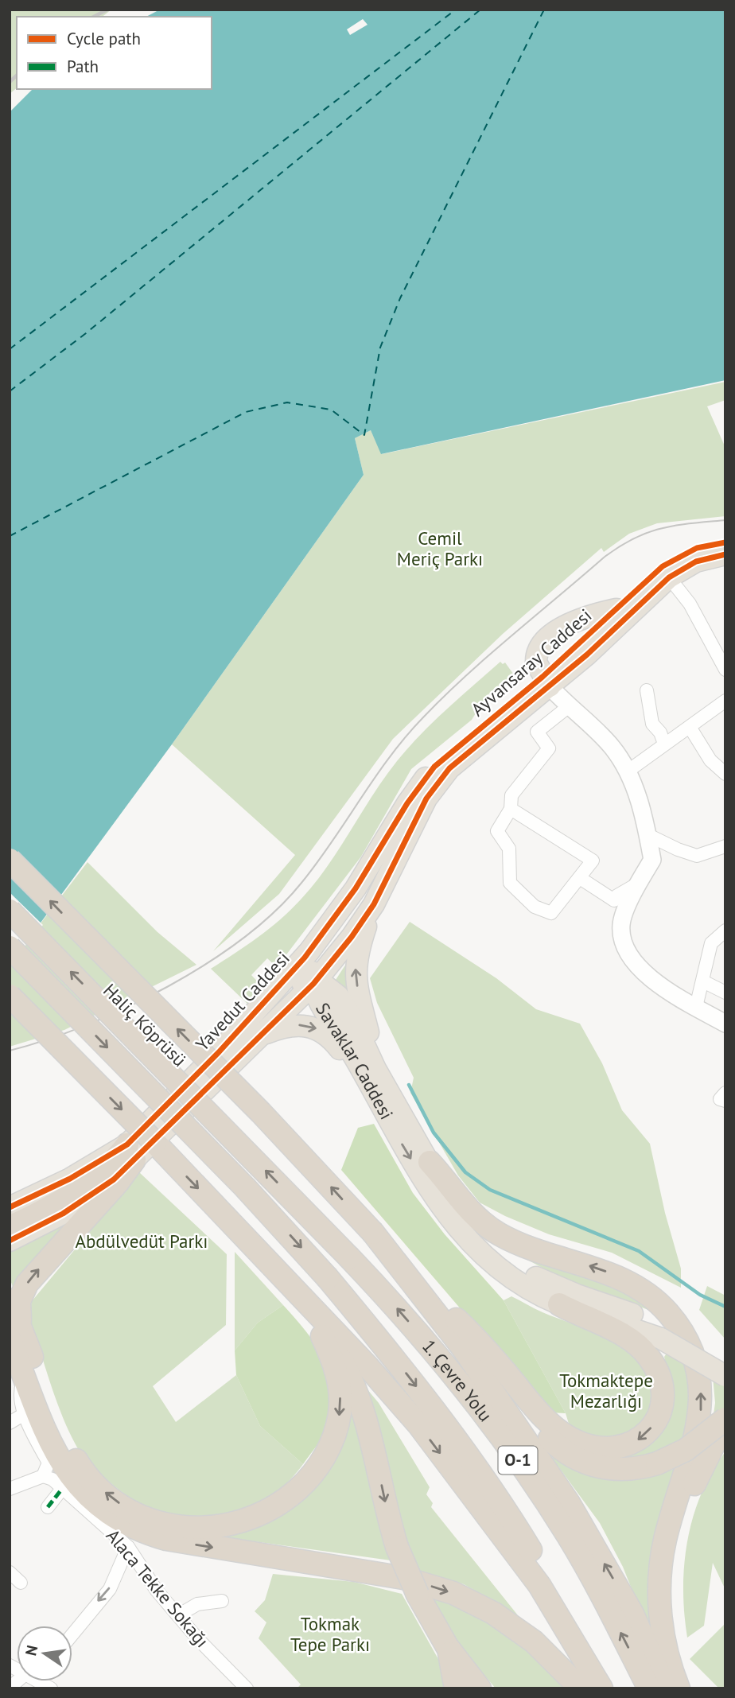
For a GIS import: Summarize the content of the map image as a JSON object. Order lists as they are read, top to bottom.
{
  "streets": {
    "highway": ["Haliç Köprüsü", "1. Çevre Yolu", "O-1"],
    "main road": ["Ayvansaray Caddesi", "Yavedut Caddesi", "Savaklar Caddesi"],
    "street": ["Alaca Tekke Sokağı"]
  },
  "crossings": [
    ["Ayvansaray Caddesi", "Yavedut Caddesi"],
    ["Ayvansaray Caddesi", "Savaklar Caddesi"],
    ["Yavedut Caddesi", "Savaklar Caddesi"],
    ["Haliç Köprüsü", "1. Çevre Yolu"]
  ],
  "parks": [
    "Cemil Meriç Parkı",
    "Abdülvedüt Parkı",
    "Tokmaktepe Mezarlığı",
    "Tokmak Tepe Parkı"
  ],
  "legend": ["Cycle path", "Path"],
  "north": "left"
}
